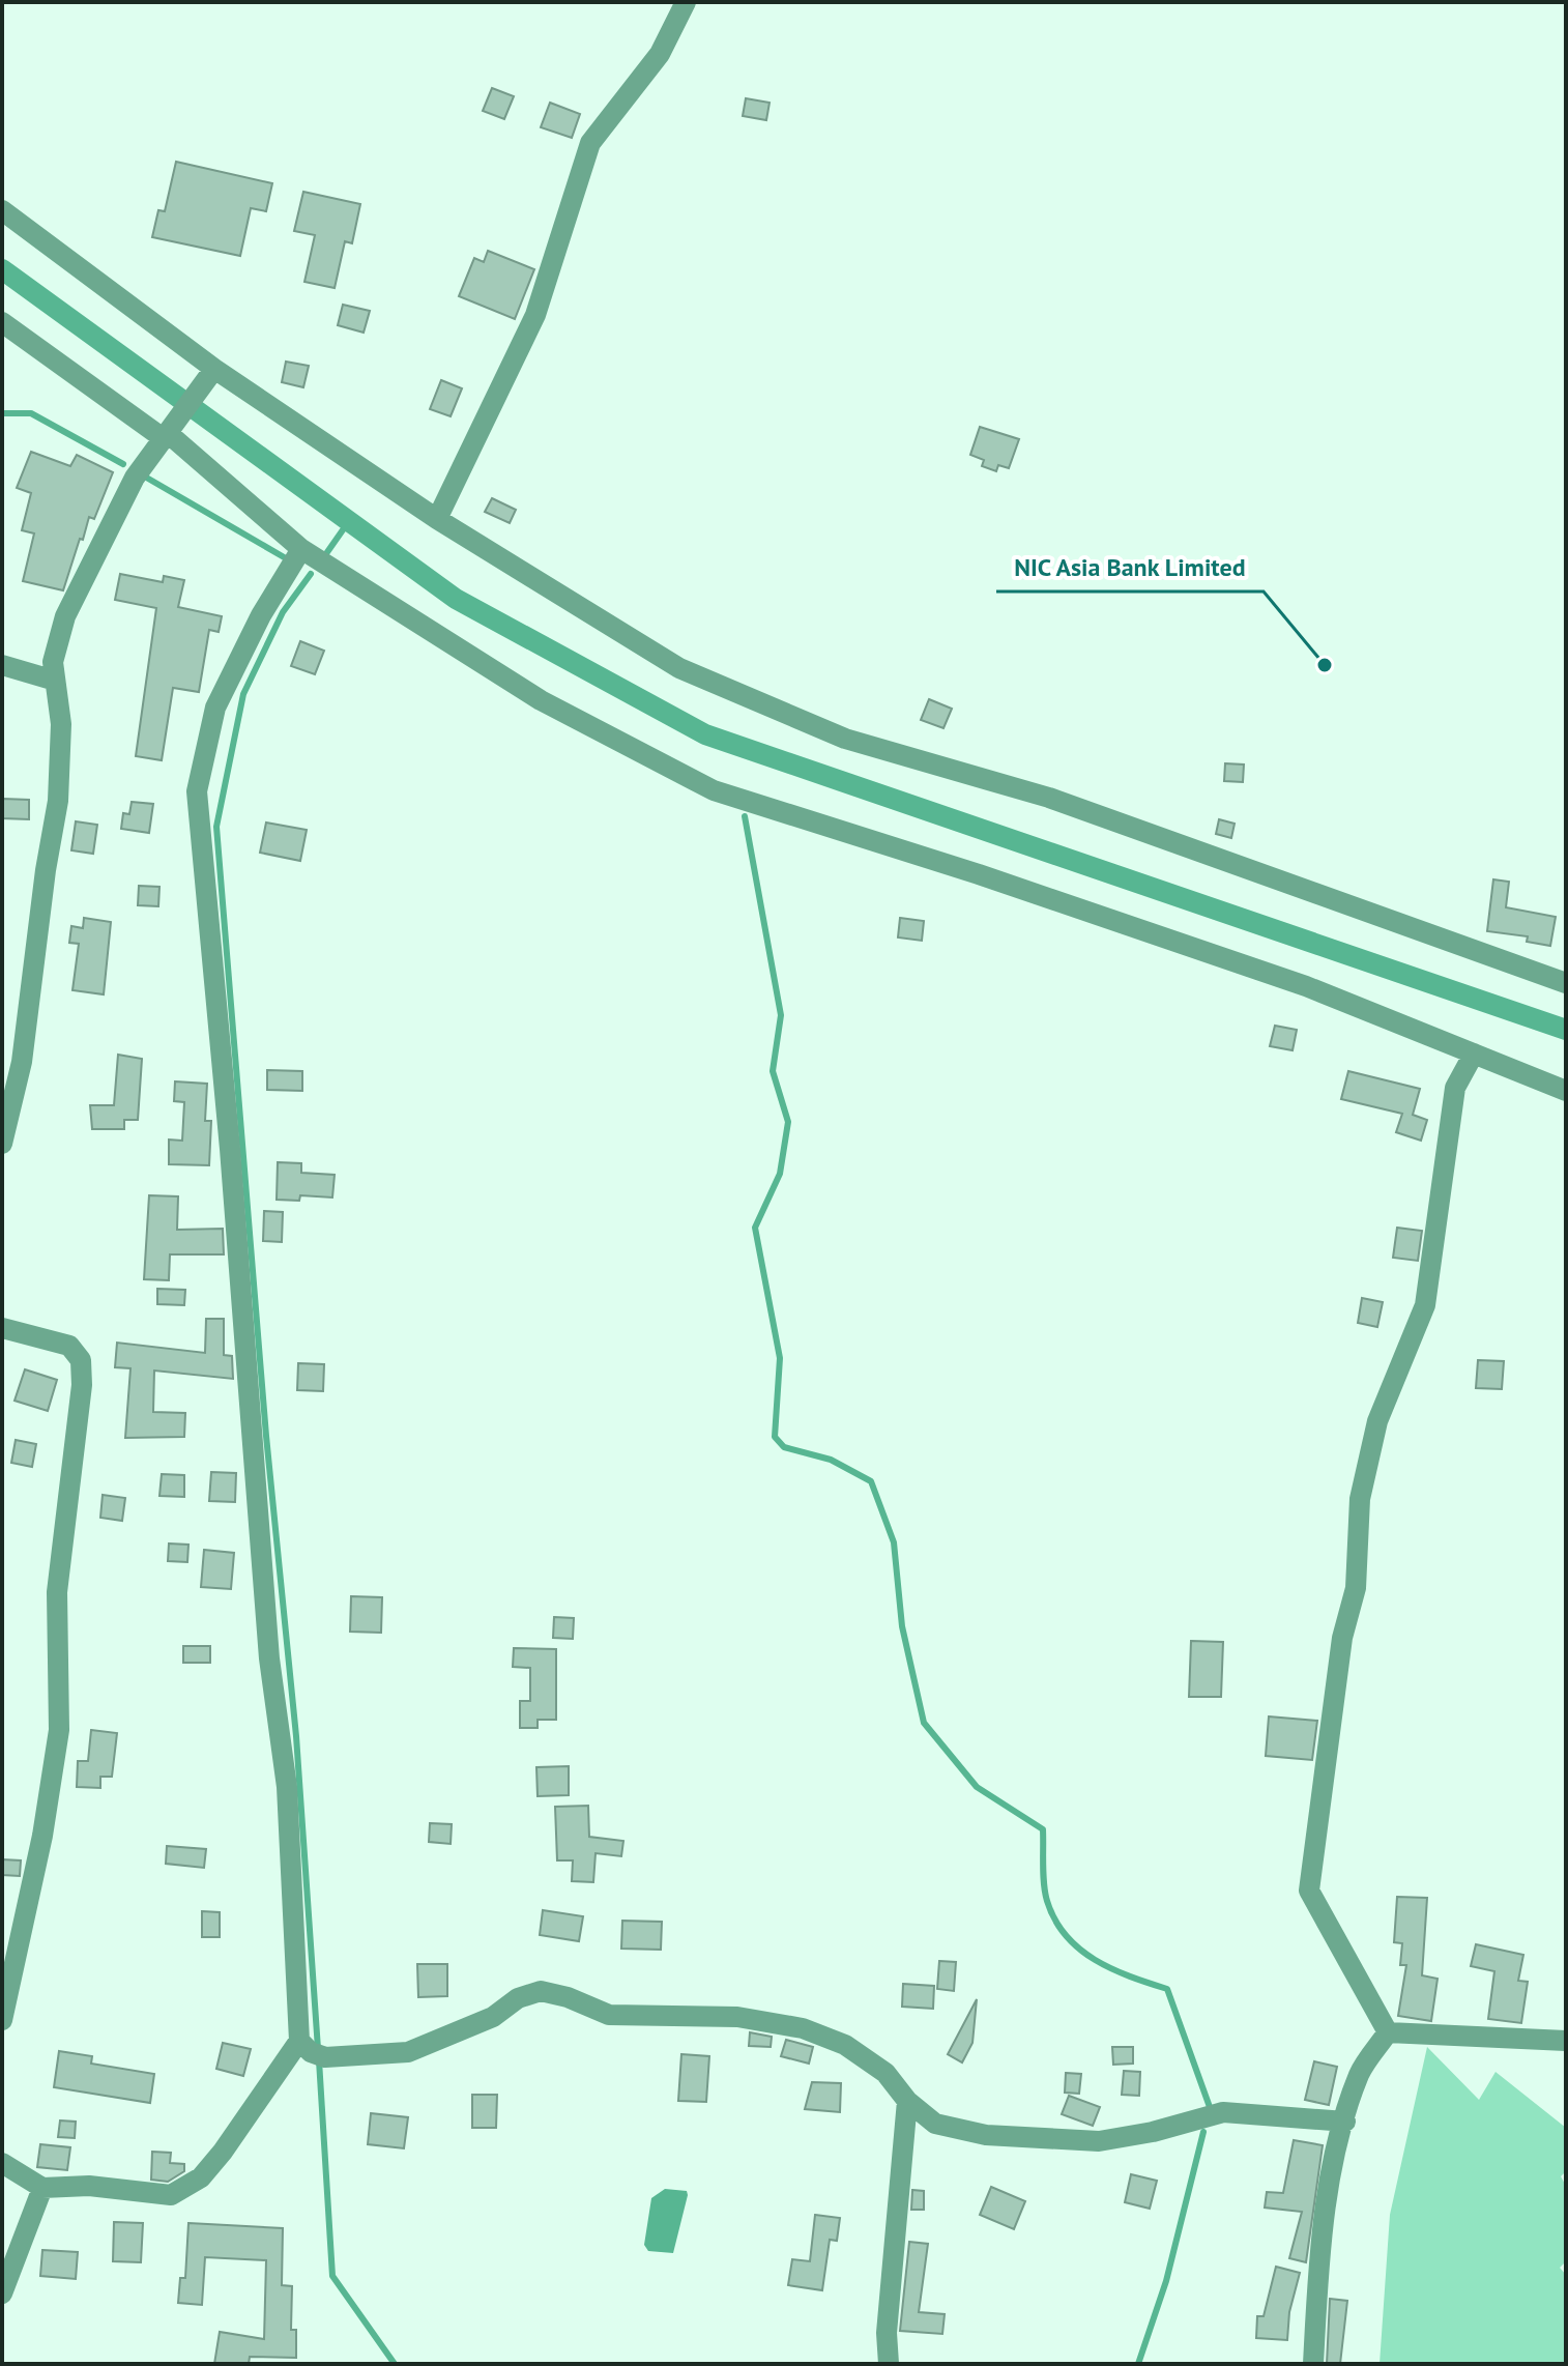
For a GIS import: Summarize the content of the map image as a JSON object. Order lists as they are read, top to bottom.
{
  "places": ["NIC Asia Bank Limited"]
}
